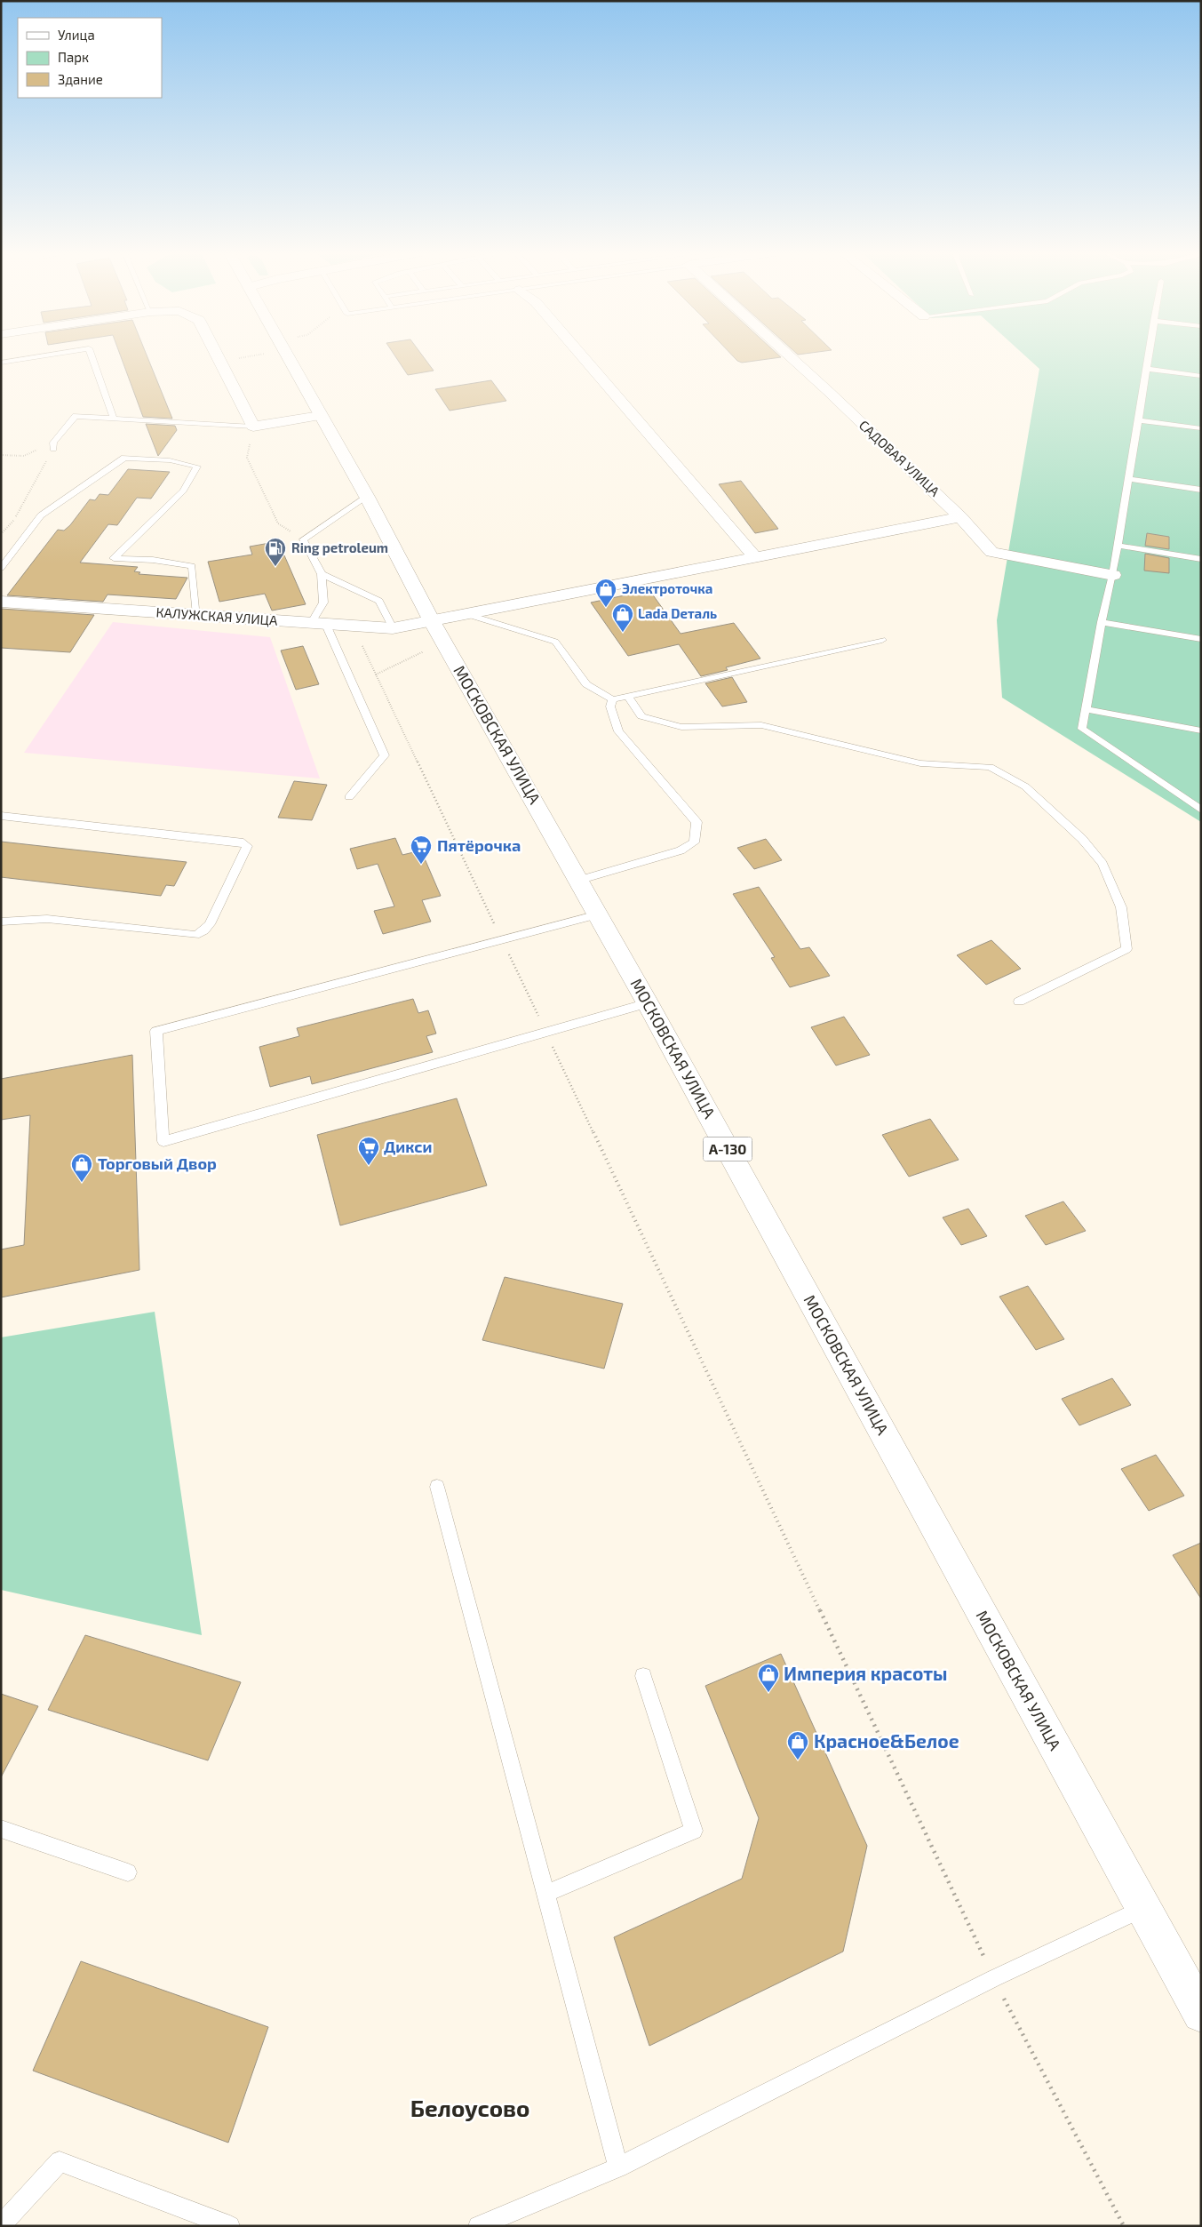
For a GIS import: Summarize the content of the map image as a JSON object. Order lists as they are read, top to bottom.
{
  "streets": {
    "main road": [
      "САДОВАЯ УЛИЦА",
      "КАЛУЖСКАЯ УЛИЦА",
      "МОСКОВСКАЯ УЛИЦА",
      "А-130"
    ]
  },
  "crossings": [
    ["САДОВАЯ УЛИЦА", "КАЛУЖСКАЯ УЛИЦА"],
    ["КАЛУЖСКАЯ УЛИЦА", "МОСКОВСКАЯ УЛИЦА"]
  ],
  "districts": ["Белоусово"],
  "places": {
    "fuel station": ["Ring petroleum"],
    "shop": [
      "Электроточка",
      "Lada Dеталь",
      "Торговый Двор",
      "Империя красоты",
      "Красное&Белое"
    ],
    "supermarket": ["Пятёрочка", "Дикси"]
  },
  "legend": ["Улица", "Парк", "Здание"]
}
